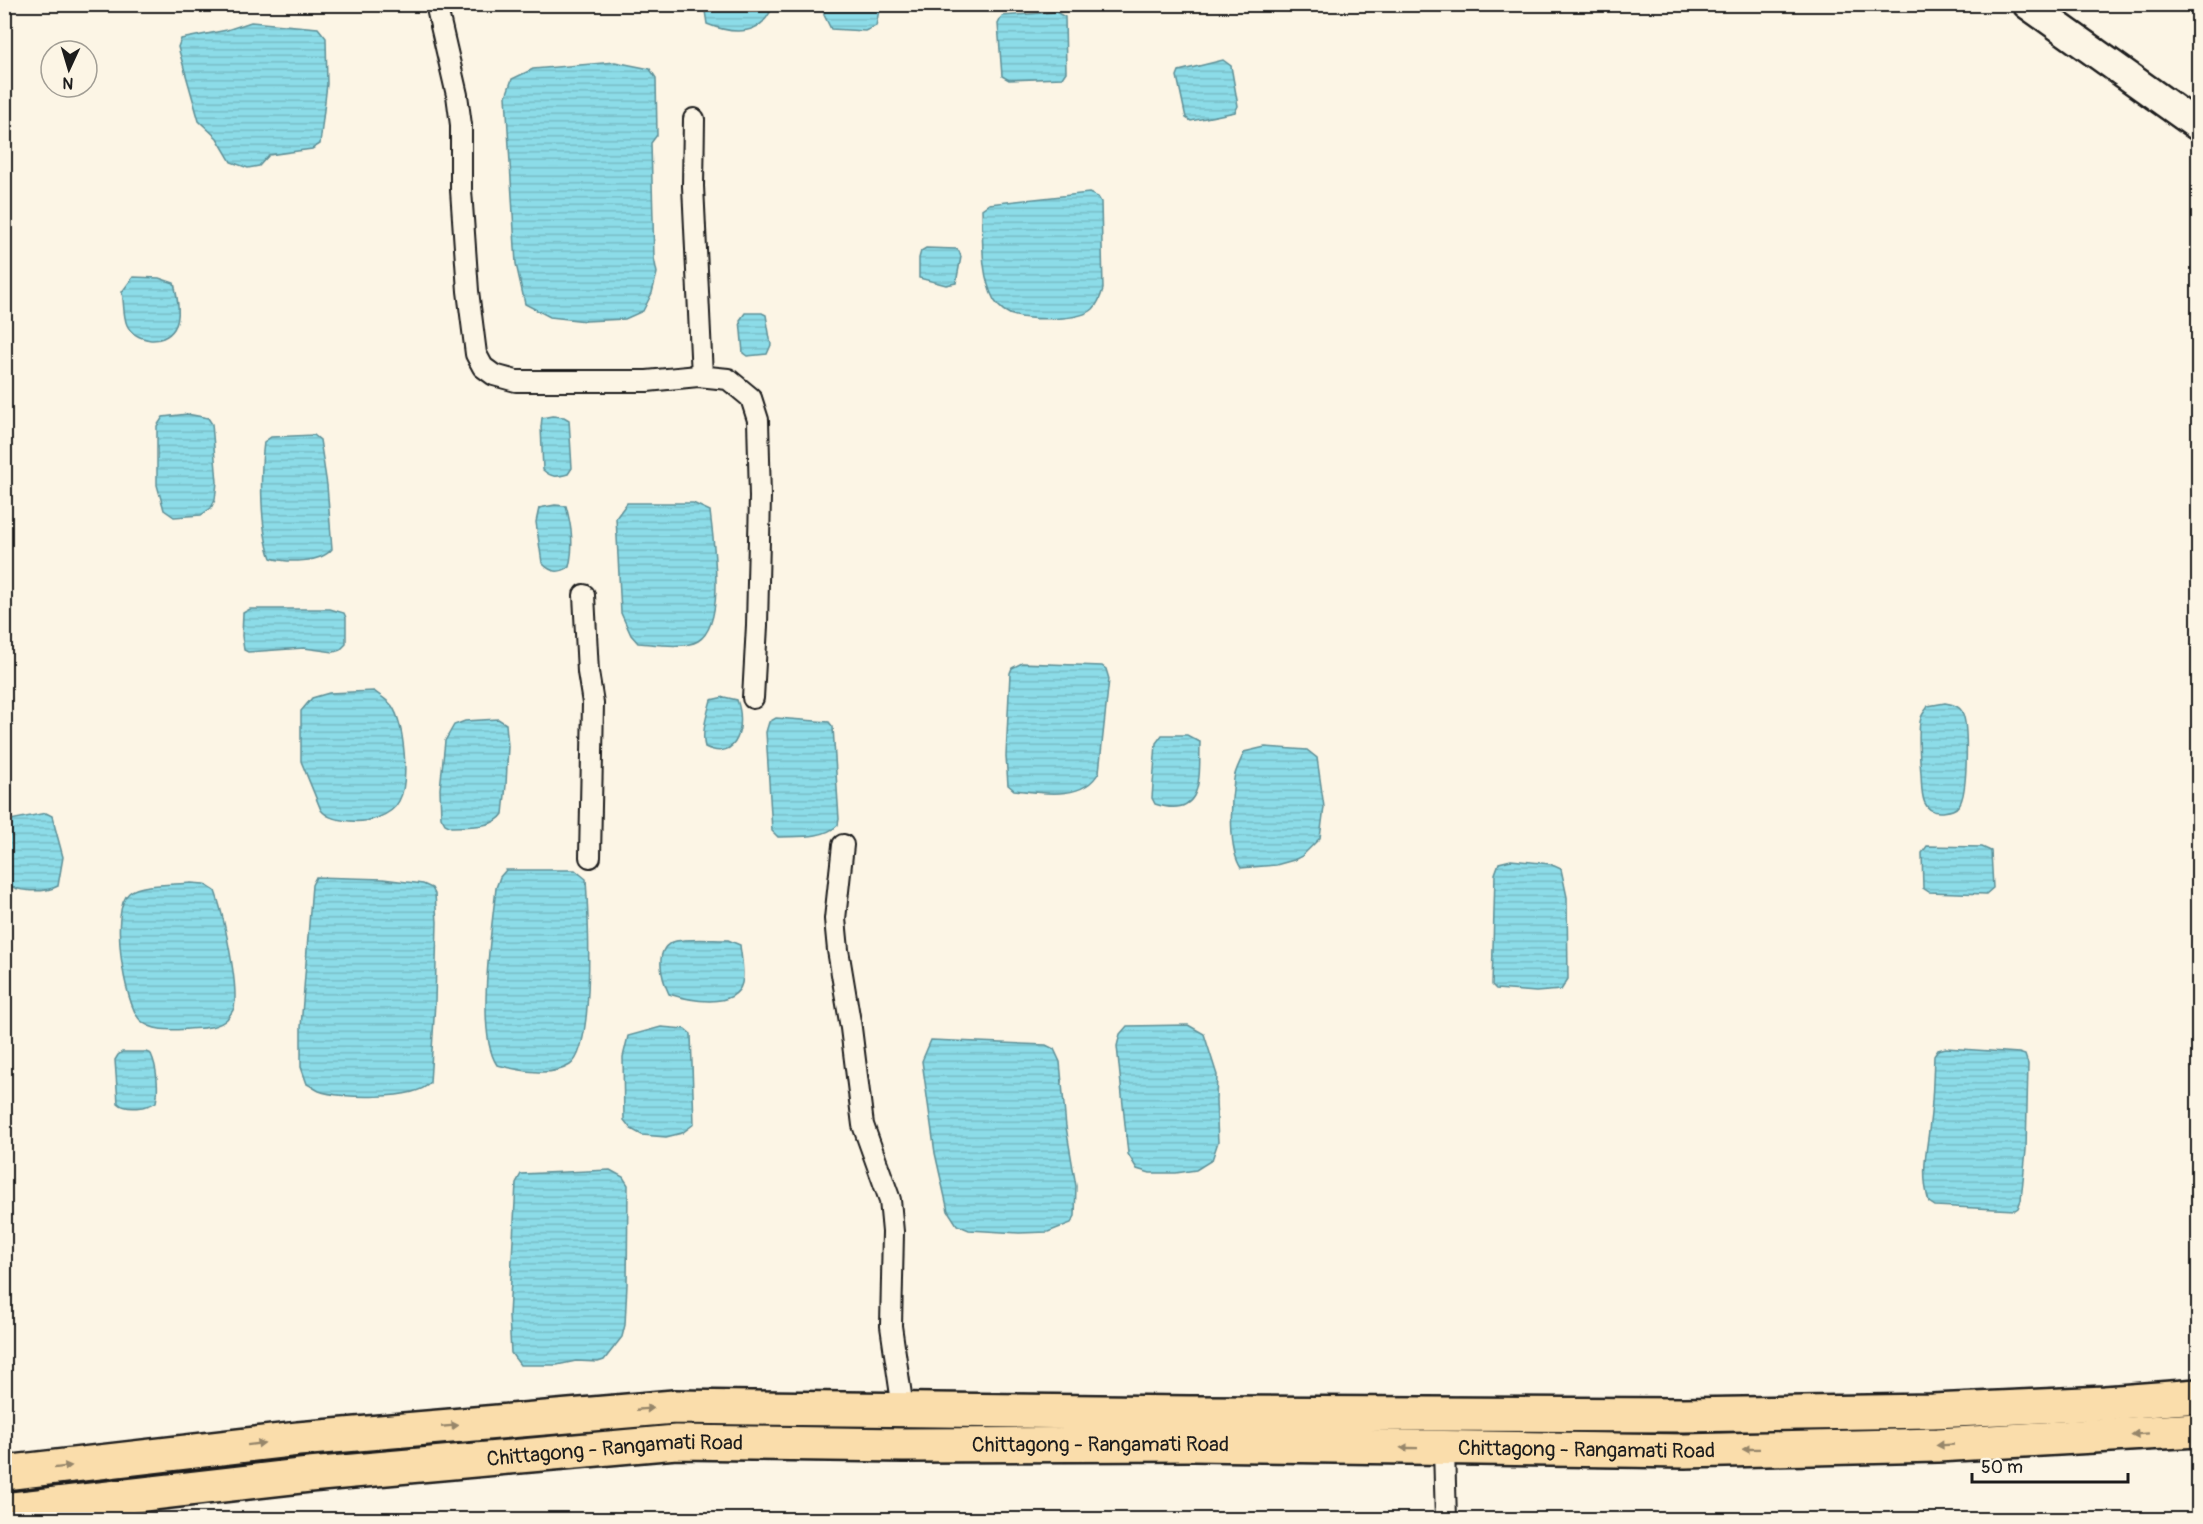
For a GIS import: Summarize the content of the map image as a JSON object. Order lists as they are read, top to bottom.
{
  "streets": {
    "highway": ["Chittagong - Rangamati Road"]
  },
  "scale_bar": "50 m",
  "north": "bottom"
}
